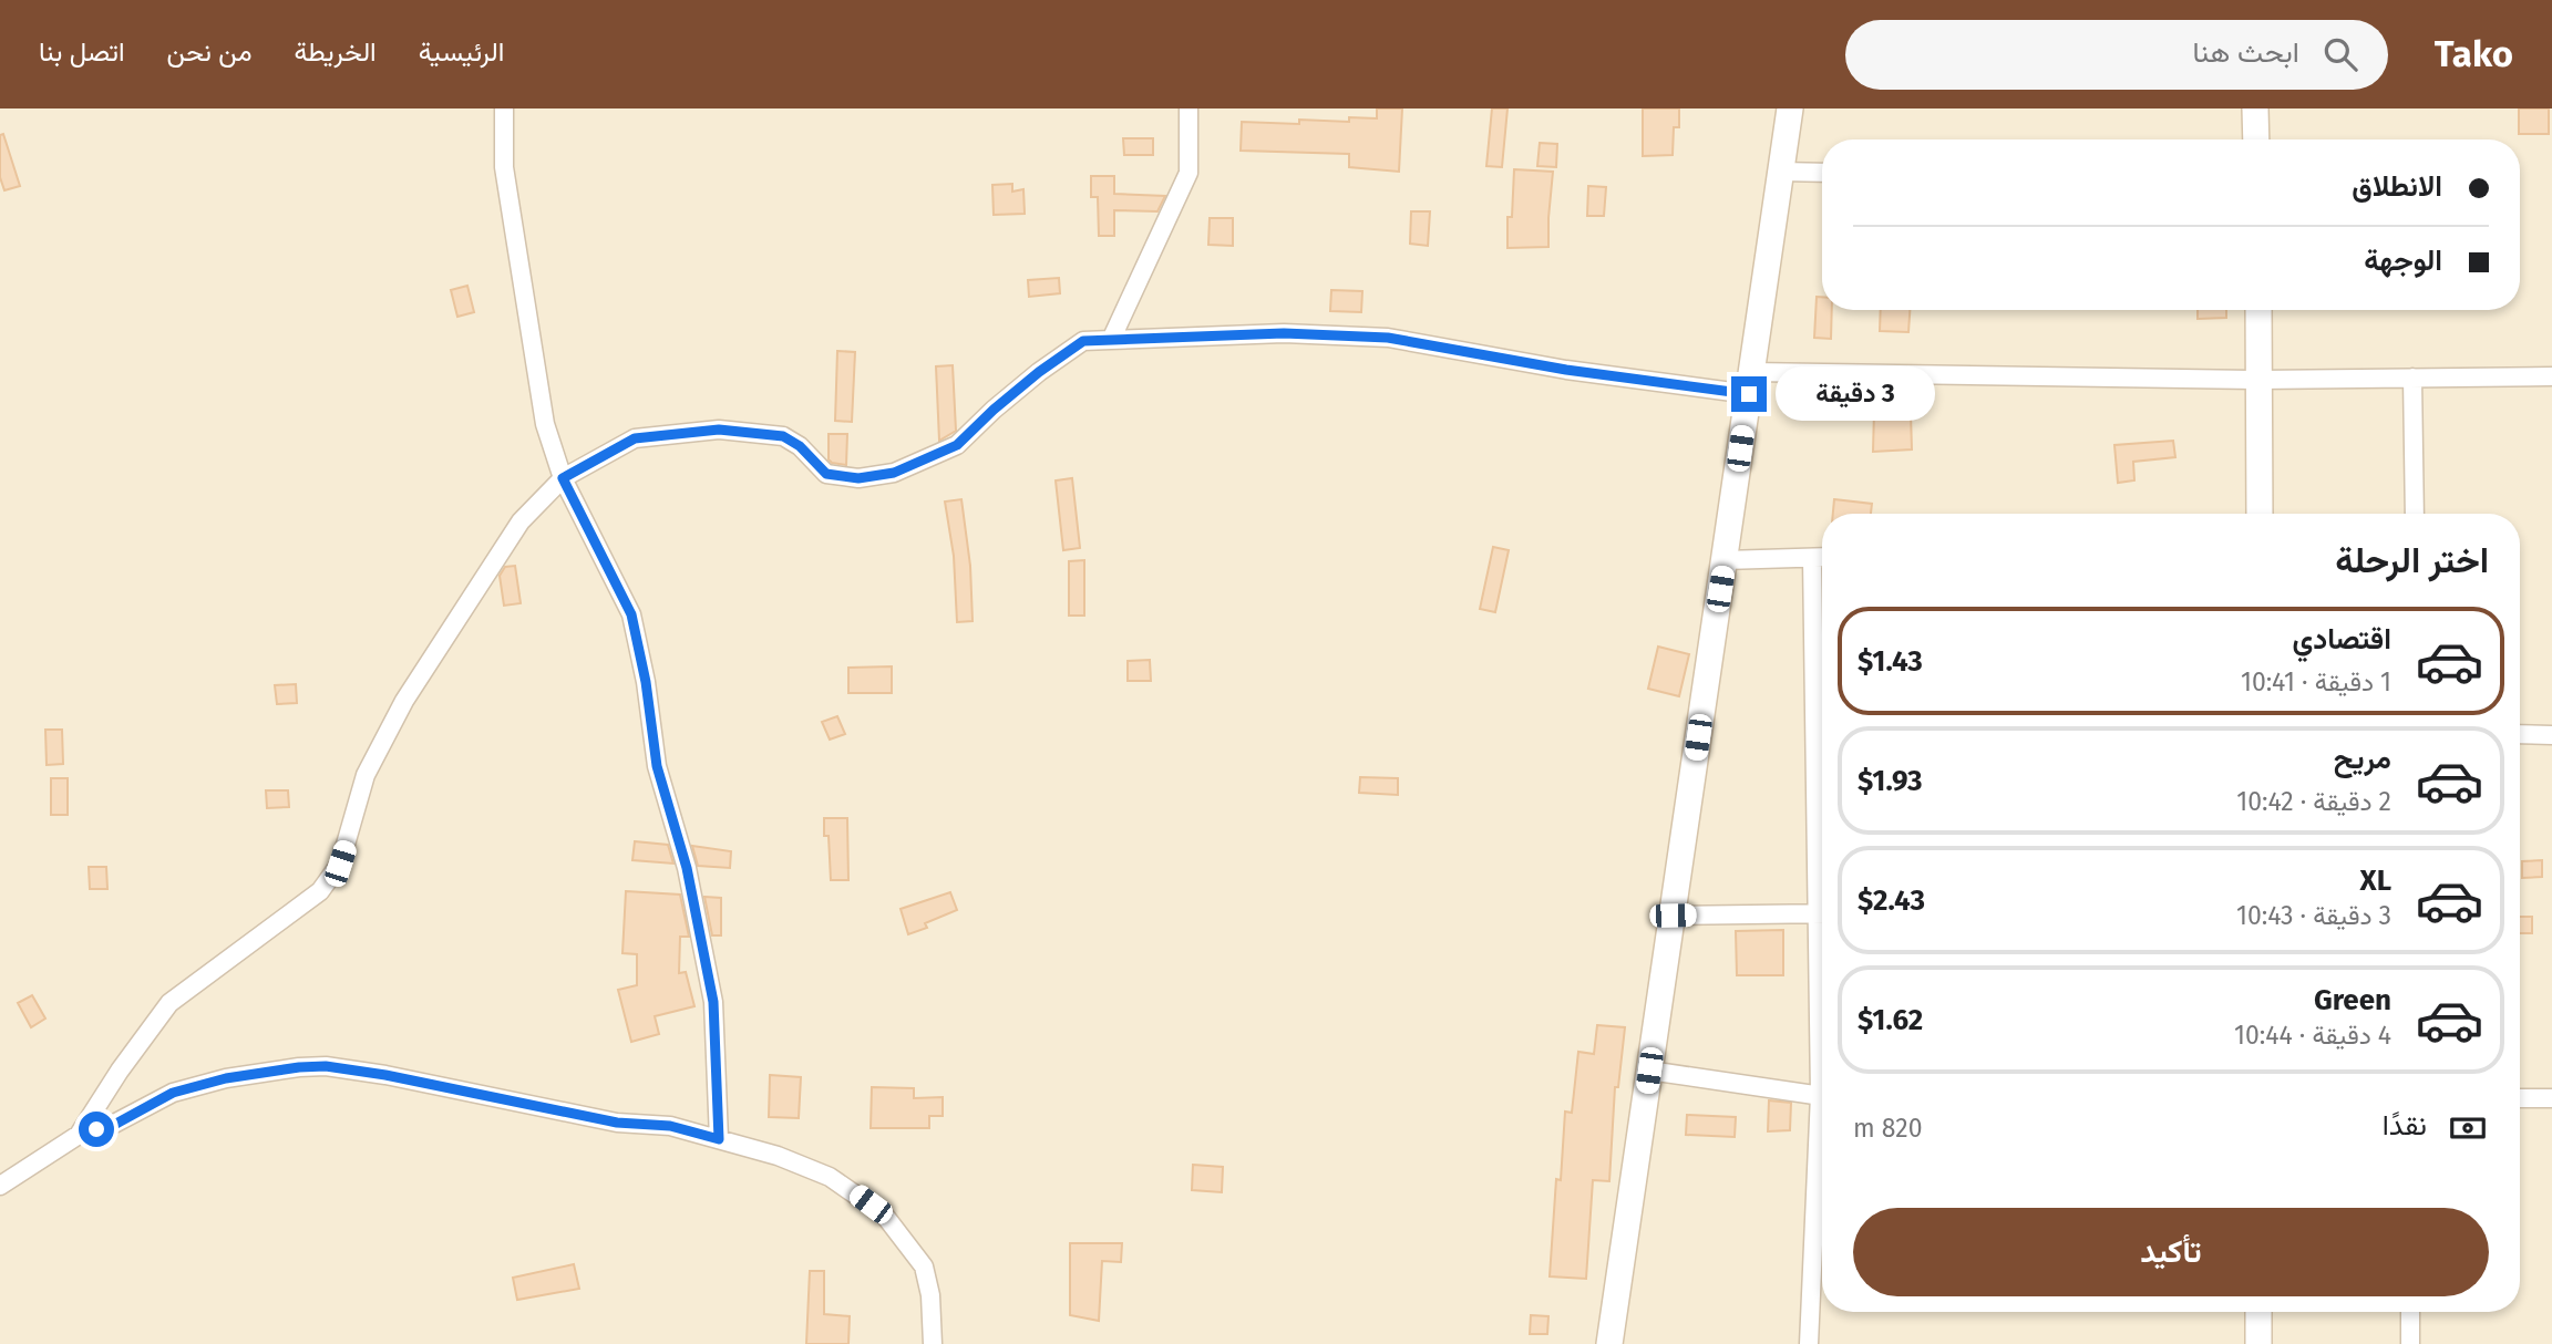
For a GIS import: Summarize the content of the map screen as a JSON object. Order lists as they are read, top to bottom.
{
  "page": {
    "header": "Tako",
    "search": "ابحث هنا",
    "nav": [
      "الرئيسية",
      "الخريطة",
      "من نحن",
      "اتصل بنا"
    ],
    "banner": ["الانطلاق", "الوجهة"],
    "bubble": "3 دقيقة",
    "heading": "اختر الرحلة",
    "list": [
      {
        "name": "اقتصادي",
        "note": "1 دقيقة · 10:41",
        "value": "$1.43"
      },
      {
        "name": "مريح",
        "note": "2 دقيقة · 10:42",
        "value": "$1.93"
      },
      {
        "name": "XL",
        "note": "3 دقيقة · 10:43",
        "value": "$2.43"
      },
      {
        "name": "Green",
        "note": "4 دقيقة · 10:44",
        "value": "$1.62"
      }
    ],
    "pay": ["نقدًا", "820 m"],
    "buttons": "تأكيد"
  }
}
